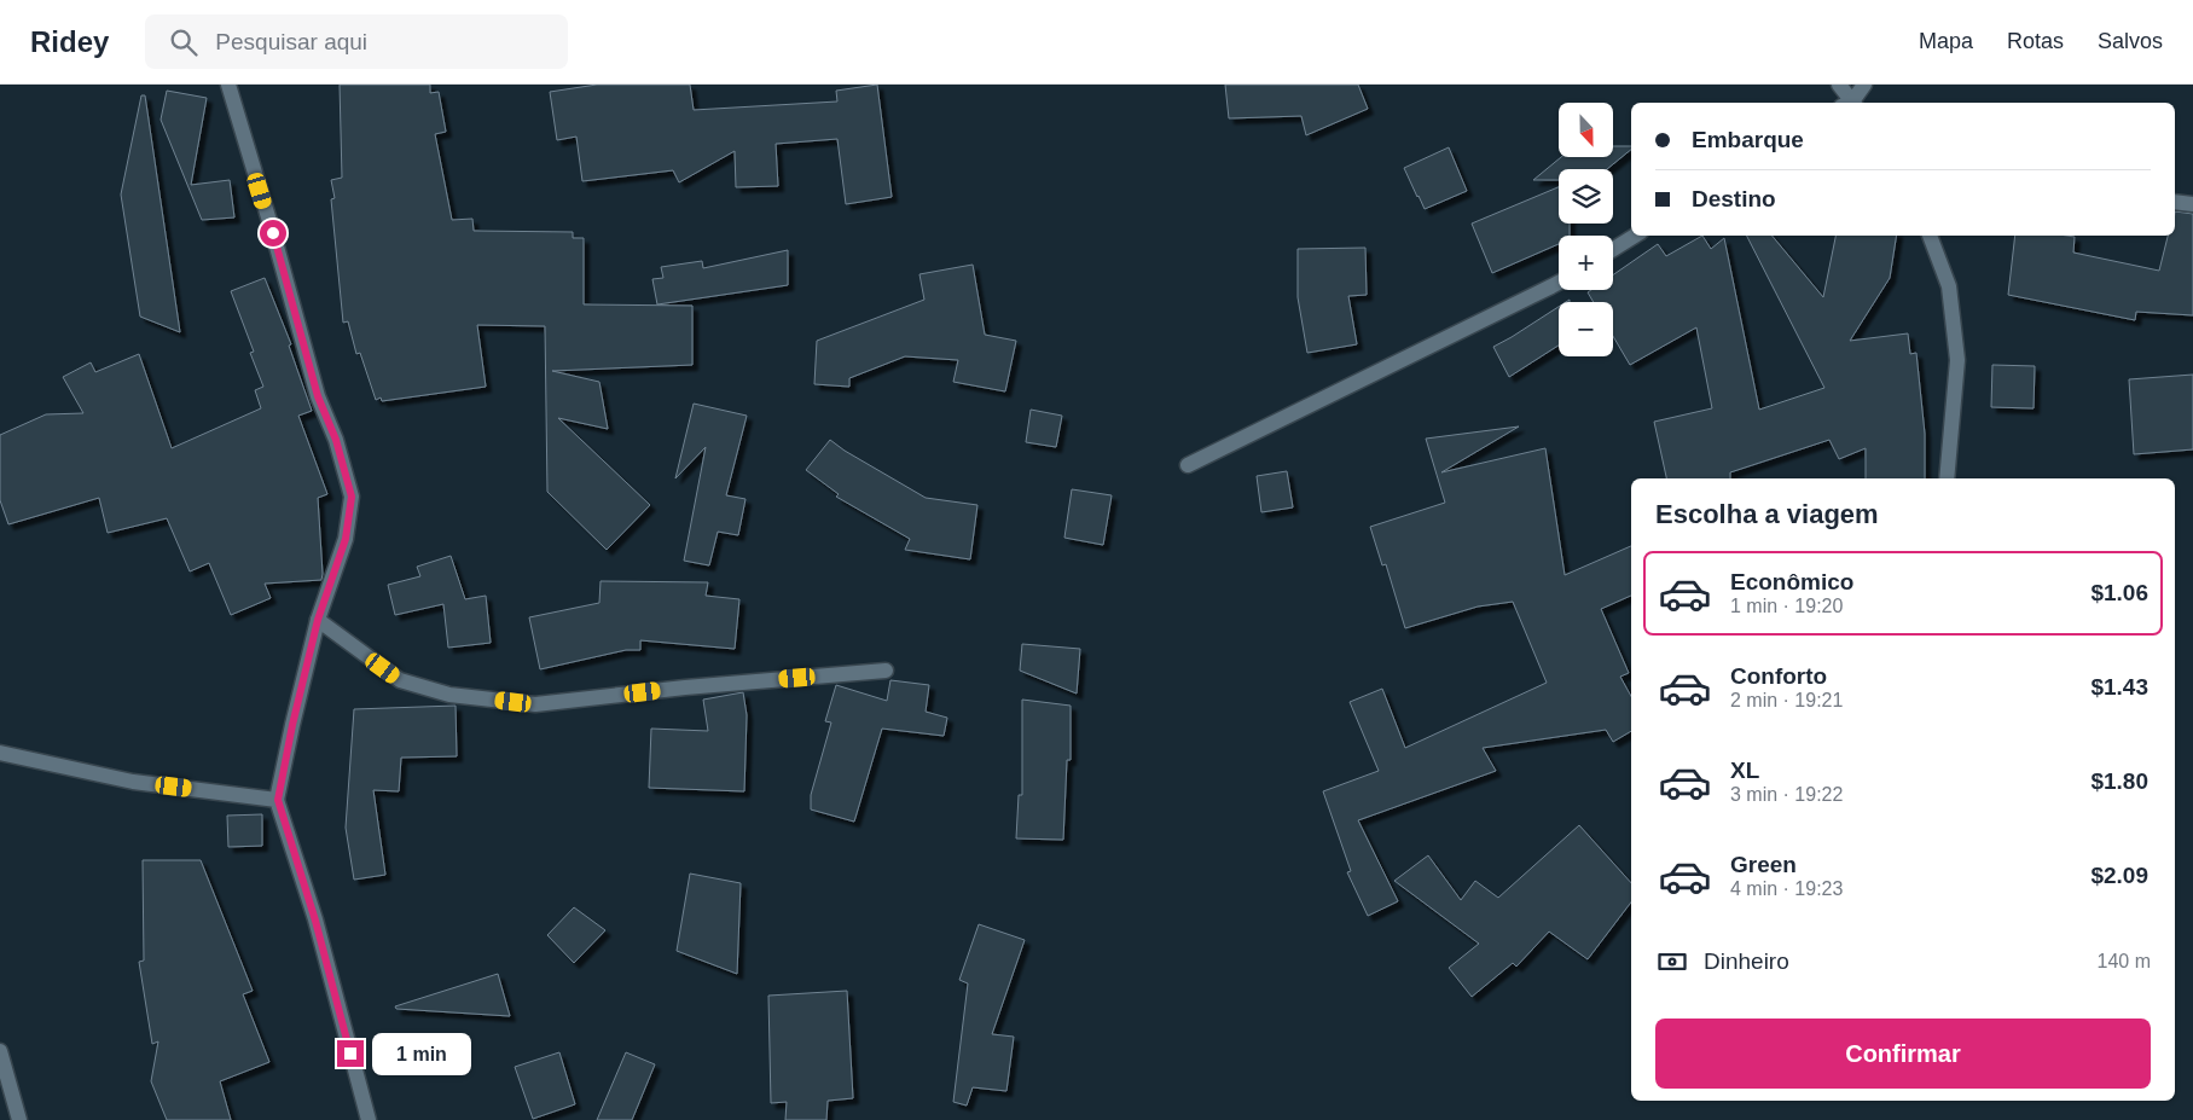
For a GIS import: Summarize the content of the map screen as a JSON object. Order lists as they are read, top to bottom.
{
  "north": "bottom",
  "page": {
    "header": "Ridey",
    "search": "Pesquisar aqui",
    "nav": ["Mapa", "Rotas", "Salvos"],
    "map_buttons": ["+", "−"],
    "banner": ["Embarque", "Destino"],
    "heading": "Escolha a viagem",
    "list": [
      {
        "name": "Econômico",
        "note": "1 min · 19:20",
        "value": "$1.06"
      },
      {
        "name": "Conforto",
        "note": "2 min · 19:21",
        "value": "$1.43"
      },
      {
        "name": "XL",
        "note": "3 min · 19:22",
        "value": "$1.80"
      },
      {
        "name": "Green",
        "note": "4 min · 19:23",
        "value": "$2.09"
      }
    ],
    "pay": ["Dinheiro", "140 m"],
    "buttons": "Confirmar",
    "bubble": "1 min"
  }
}
